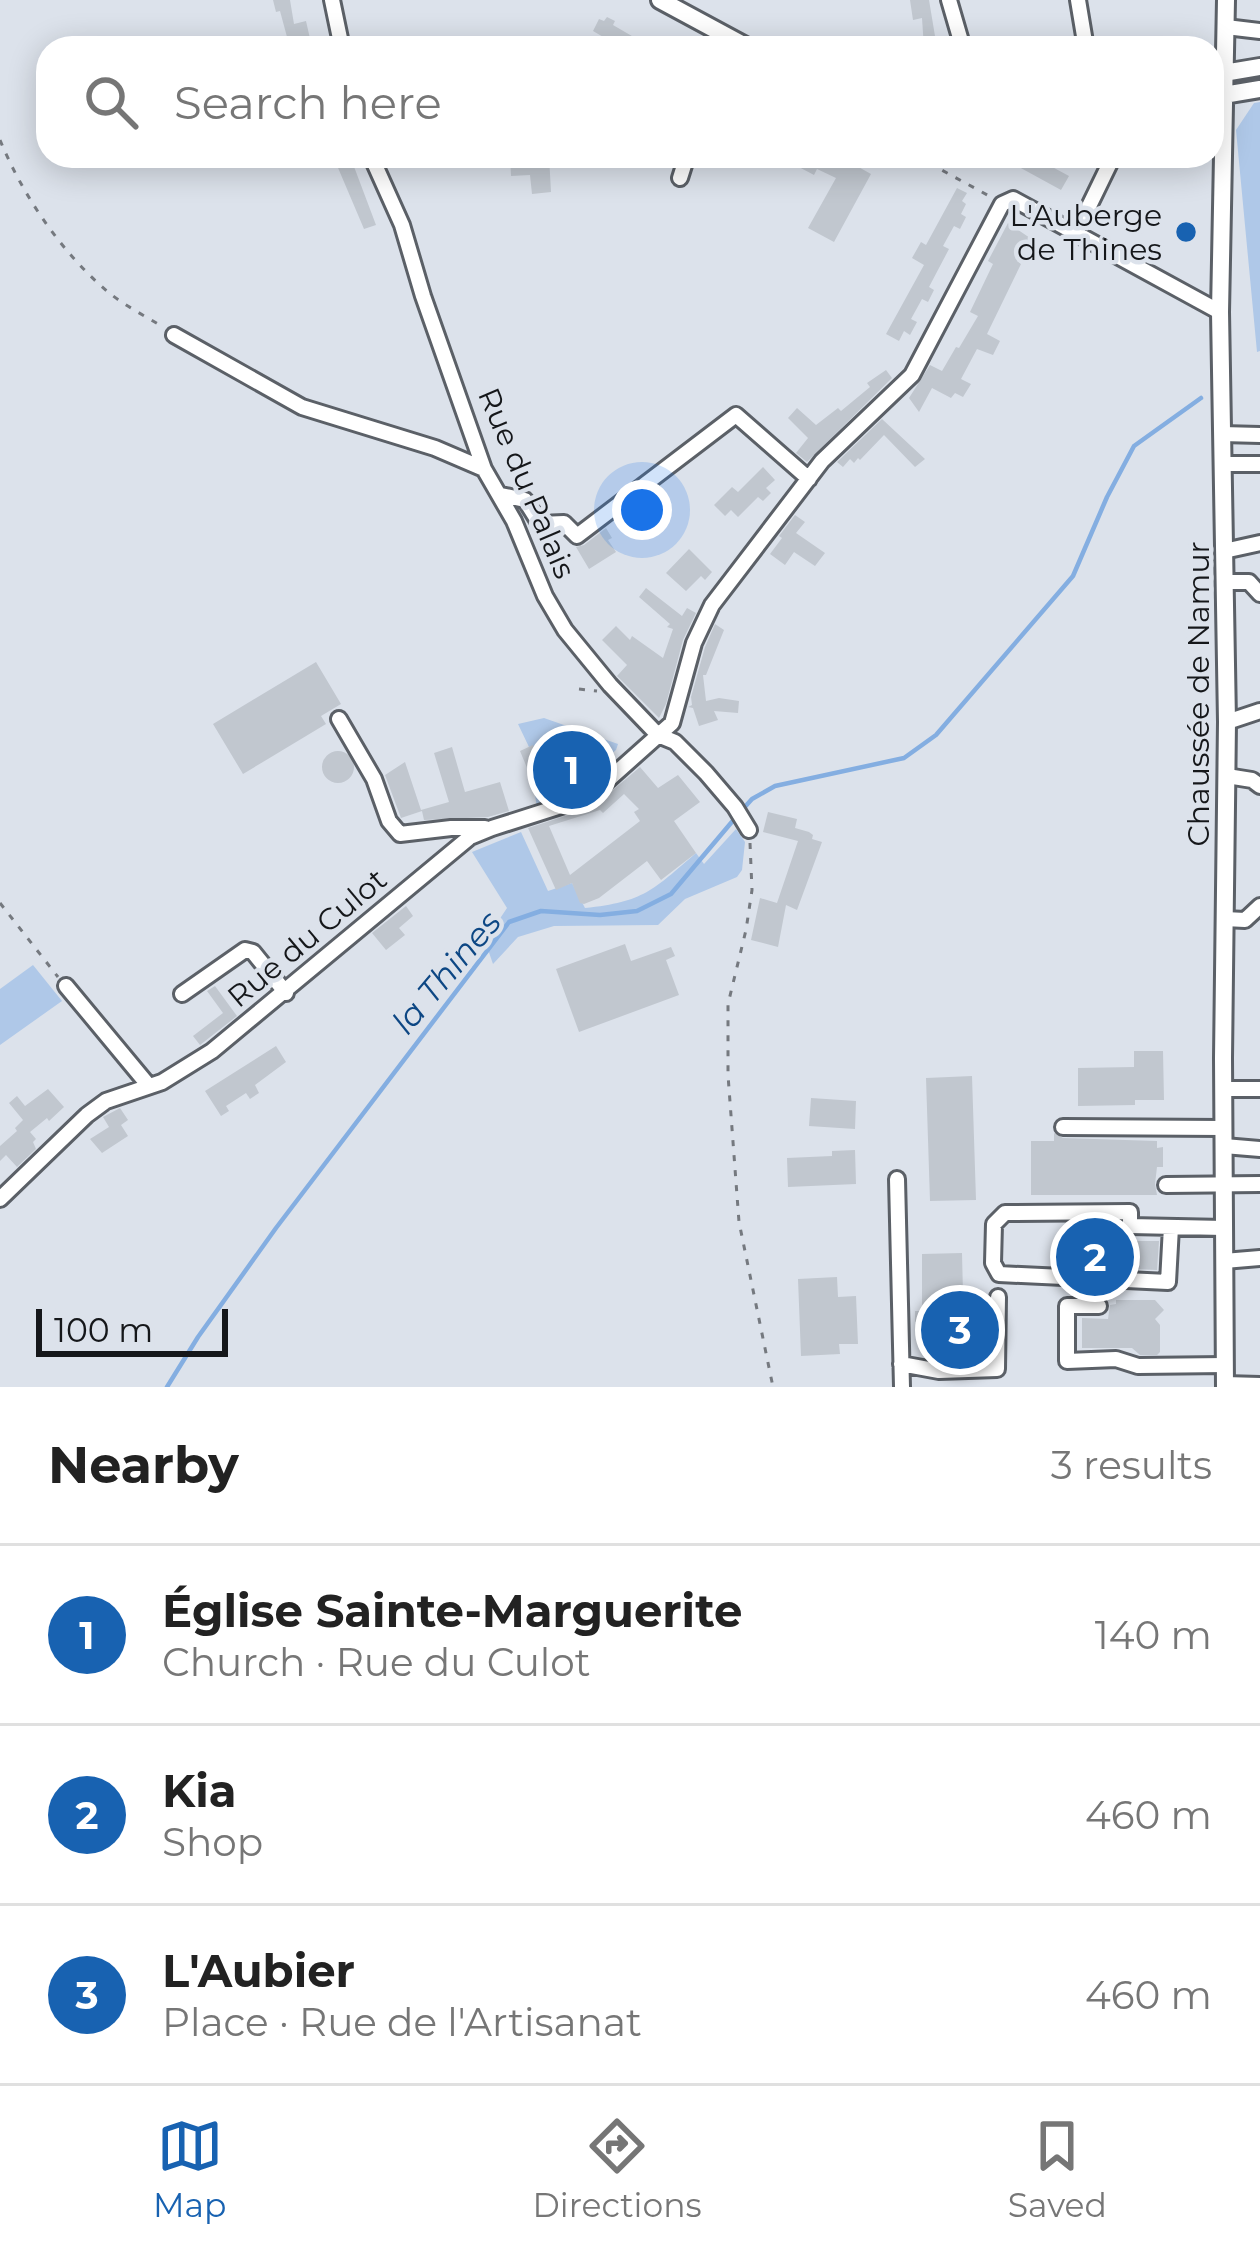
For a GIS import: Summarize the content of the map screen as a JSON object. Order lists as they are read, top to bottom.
{
  "streets": {
    "main road": ["Chaussée de Namur"],
    "street": ["Rue du Palais", "Rue du Culot"]
  },
  "crossings": [
    ["Rue du Palais", "Rue du Culot"]
  ],
  "water": ["la Thines"],
  "places": ["L'Auberge de Thines"],
  "scale_bar": "100 m",
  "page": {
    "search": "Search here",
    "pins": ["1", "2", "3"],
    "scale": "100 m",
    "heading": ["Nearby", "3 results"],
    "list": [
      {
        "mark": "1",
        "name": "Église Sainte-Marguerite",
        "note": "Church · Rue du Culot",
        "value": "140 m"
      },
      {
        "mark": "2",
        "name": "Kia",
        "note": "Shop",
        "value": "460 m"
      },
      {
        "mark": "3",
        "name": "L'Aubier",
        "note": "Place · Rue de l'Artisanat",
        "value": "460 m"
      }
    ],
    "nav": ["Map", "Directions", "Saved"]
  }
}
